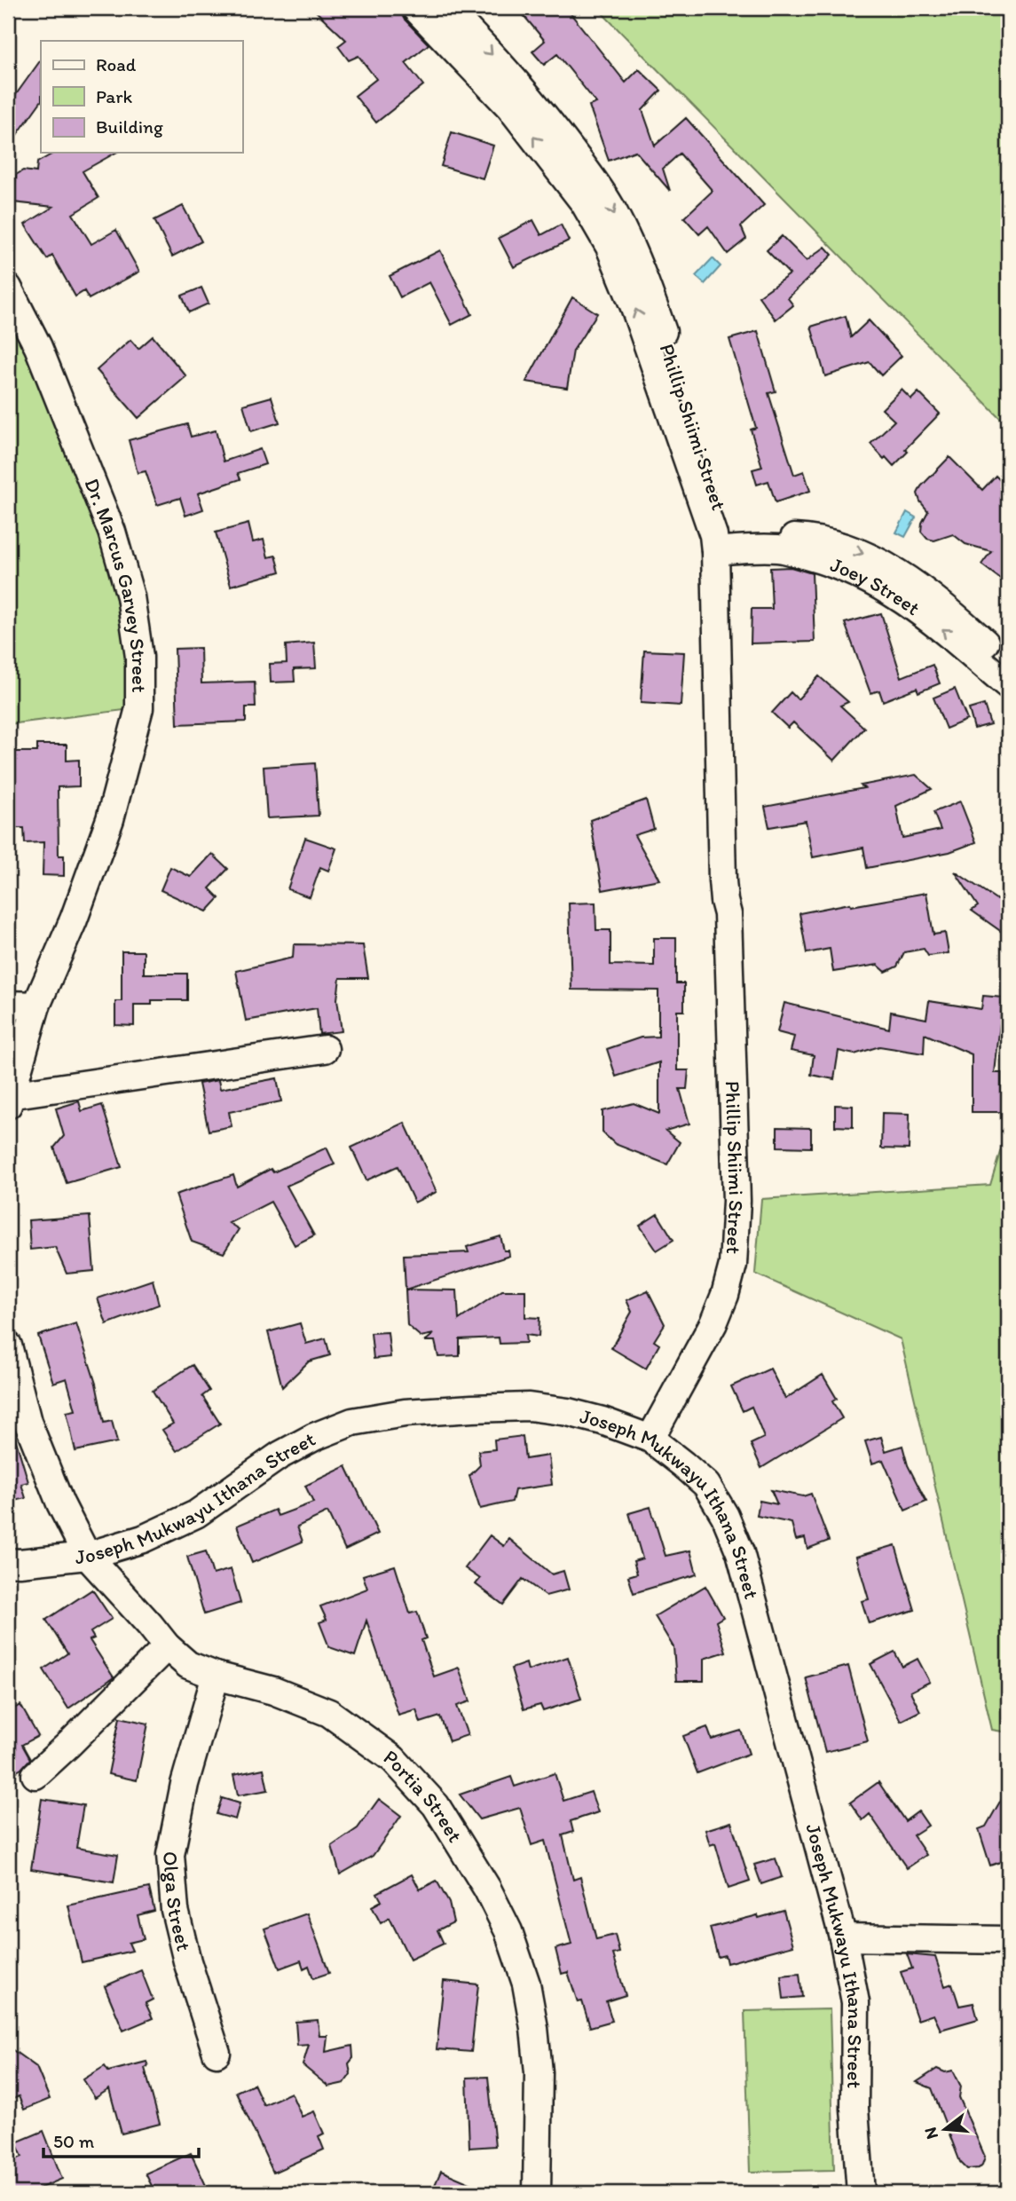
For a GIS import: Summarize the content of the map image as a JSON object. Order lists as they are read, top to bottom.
{
  "streets": {
    "street": [
      "Phillip Shiimi Street",
      "Dr. Marcus Garvey Street",
      "Joey Street",
      "Joseph Mukwayu Ithana Street",
      "Portia Street",
      "Olga Street"
    ]
  },
  "crossings": [
    ["Phillip Shiimi Street", "Joey Street"],
    ["Phillip Shiimi Street", "Joseph Mukwayu Ithana Street"],
    ["Joseph Mukwayu Ithana Street", "Portia Street"],
    ["Portia Street", "Olga Street"]
  ],
  "legend": ["Road", "Park", "Building"],
  "scale_bar": "50 m",
  "north": "left"
}
